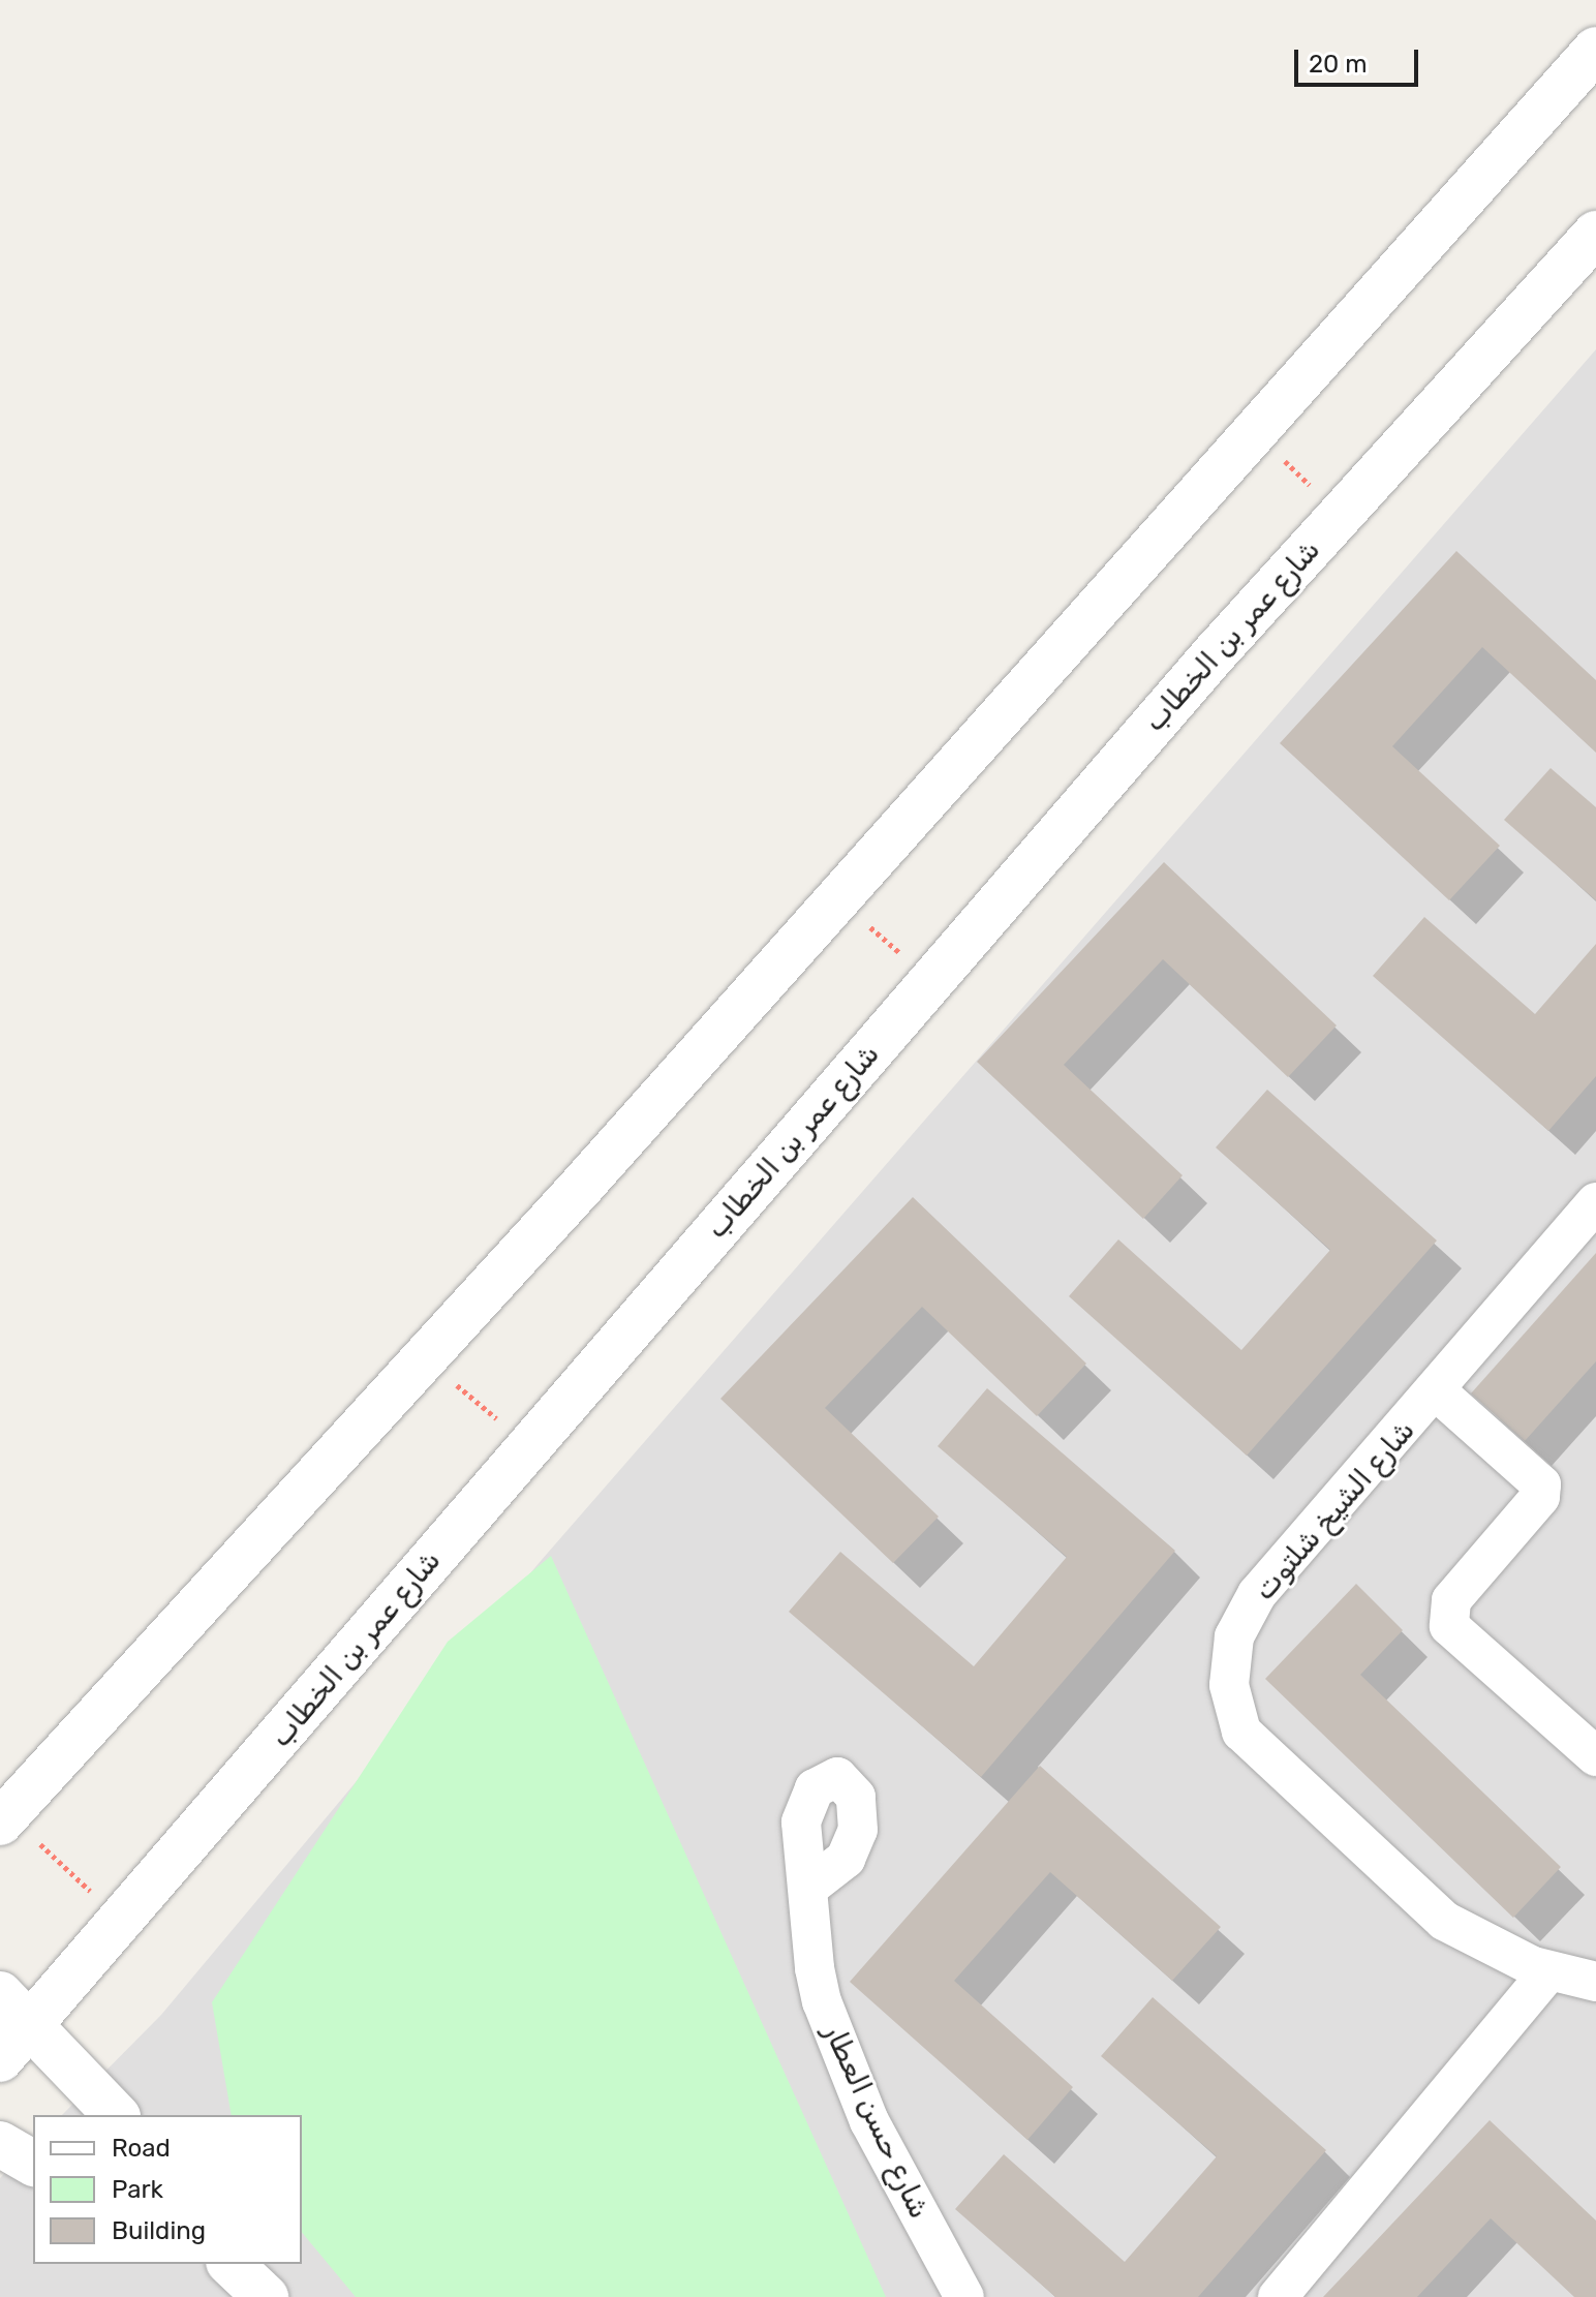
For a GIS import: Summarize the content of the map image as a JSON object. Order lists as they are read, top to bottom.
{
  "streets": {
    "street": ["شارع عمر بن الخطاب", "شارع الشيخ شلتوت", "شارع حسن العطار"]
  },
  "legend": ["Road", "Park", "Building"],
  "scale_bar": "20 m"
}
